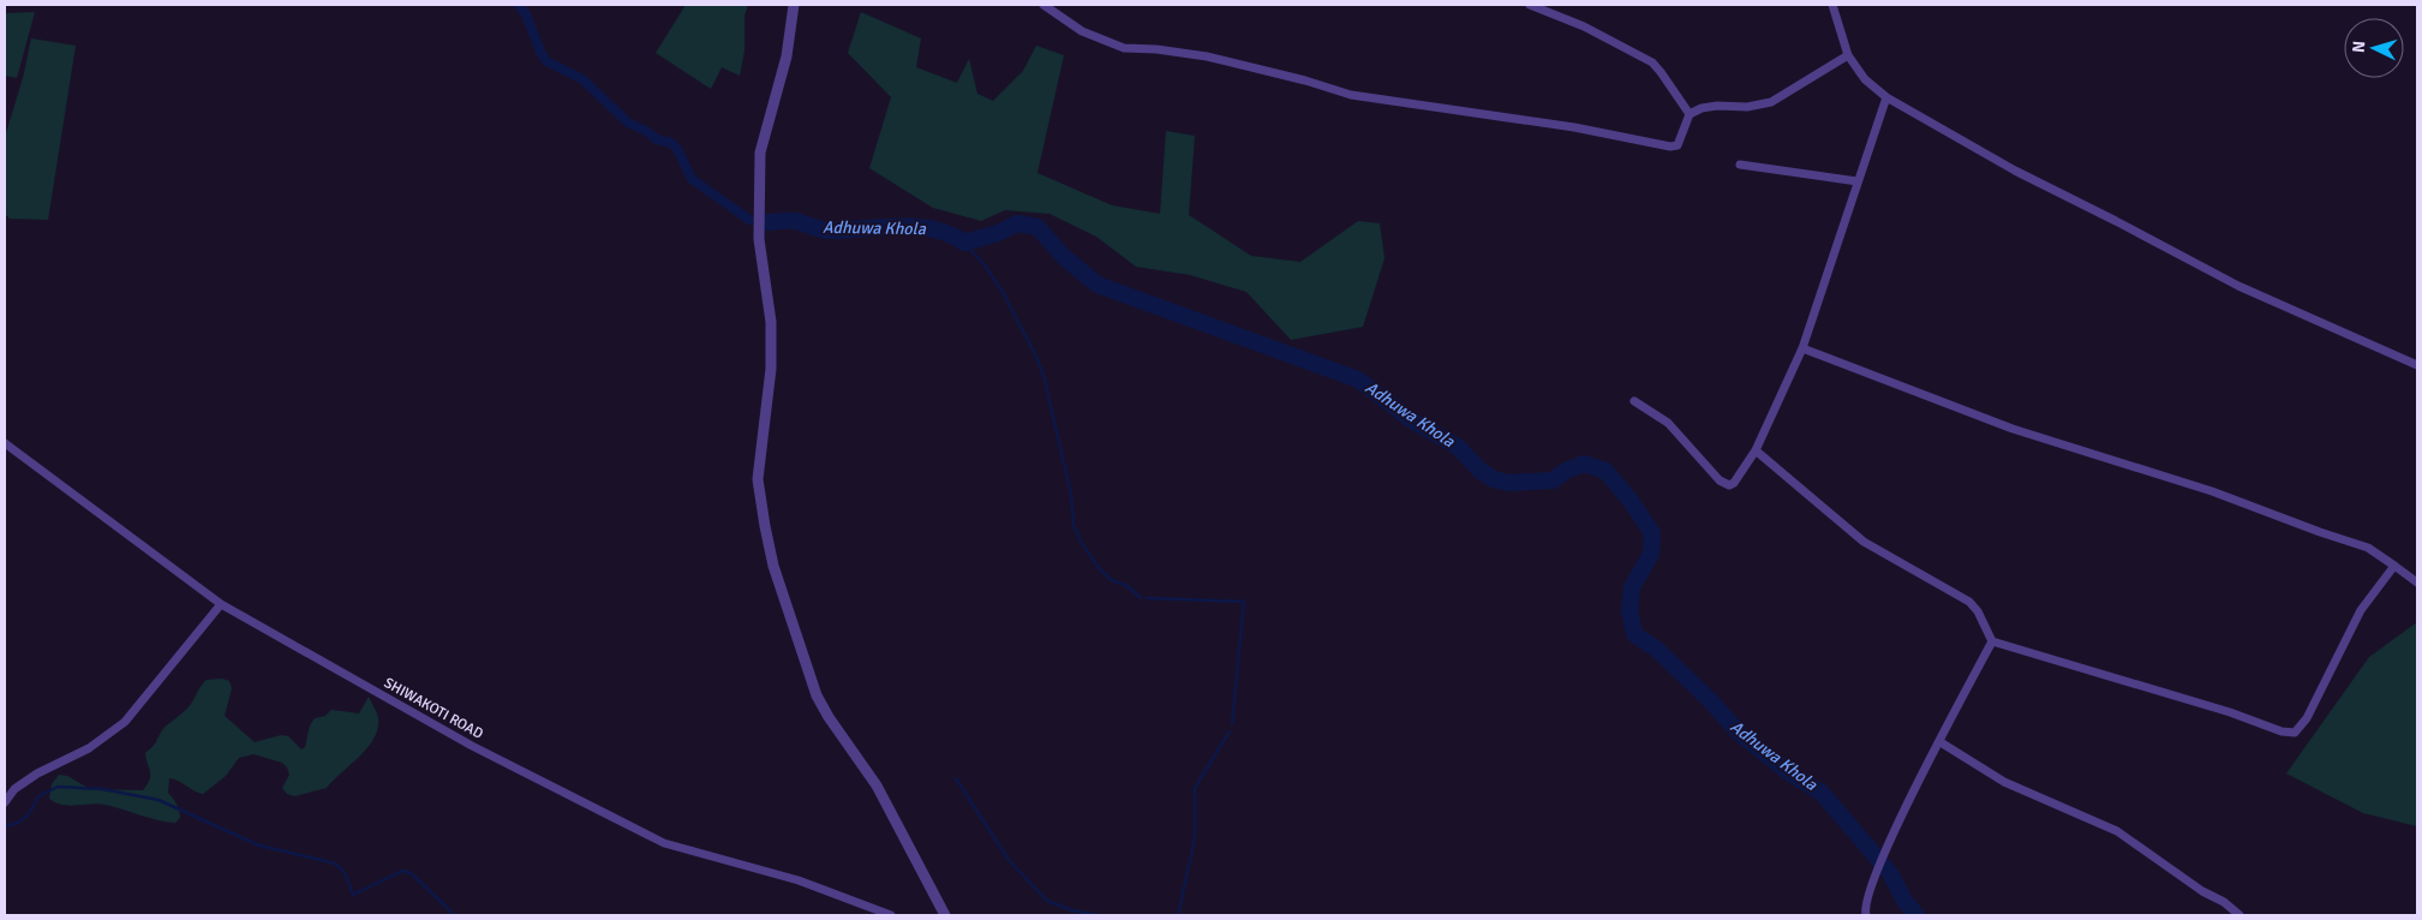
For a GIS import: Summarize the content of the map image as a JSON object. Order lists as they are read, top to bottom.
{
  "streets": {
    "street": ["SHIWAKOTI ROAD"]
  },
  "water": ["Adhuwa Khola"],
  "north": "left"
}
